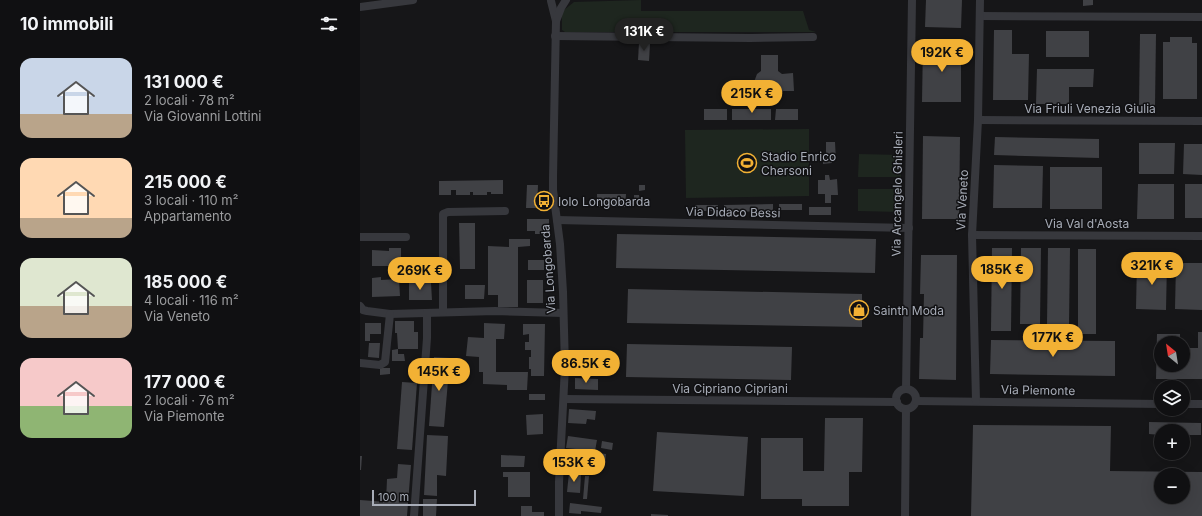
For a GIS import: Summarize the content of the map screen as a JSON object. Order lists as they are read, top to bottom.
{
  "streets": {
    "street": [
      "Via Friuli Venezia Giulia",
      "Via Arcangelo Ghisleri",
      "Via Veneto",
      "Via Didaco Bessi",
      "Via Val d'Aosta",
      "Via Longobarda",
      "Via Cipriano Cipriani",
      "Via Piemonte"
    ]
  },
  "crossings": [
    ["Via Friuli Venezia Giulia", "Via Veneto"],
    ["Via Arcangelo Ghisleri", "Via Didaco Bessi"],
    ["Via Arcangelo Ghisleri", "Via Cipriano Cipriani"],
    ["Via Arcangelo Ghisleri", "Via Piemonte"],
    ["Via Veneto", "Via Val d'Aosta"],
    ["Via Veneto", "Via Piemonte"],
    ["Via Didaco Bessi", "Via Longobarda"],
    ["Via Longobarda", "Via Cipriano Cipriani"],
    ["Via Cipriano Cipriani", "Via Piemonte"]
  ],
  "places": {
    "sports": ["Stadio Enrico Chersoni"],
    "bus stop": ["Iolo Longobarda"],
    "shop": ["Sainth Moda"]
  },
  "scale_bar": "100 m",
  "north": "top left",
  "page": {
    "heading": "10 immobili",
    "price": [
      "131K €",
      "192K €",
      "215K €",
      "321K €",
      "185K €",
      "269K €",
      "177K €",
      "86.5K €",
      "145K €",
      "153K €"
    ],
    "list": [
      {
        "name": "131 000 €",
        "note": "2 locali · 78 m² · Via Giovanni Lottini"
      },
      {
        "name": "215 000 €",
        "note": "3 locali · 110 m² · Appartamento"
      },
      {
        "name": "185 000 €",
        "note": "4 locali · 116 m² · Via Veneto"
      },
      {
        "name": "177 000 €",
        "note": "2 locali · 76 m² · Via Piemonte"
      }
    ],
    "map_buttons": ["+", "−"],
    "scale": "100 m"
  }
}
